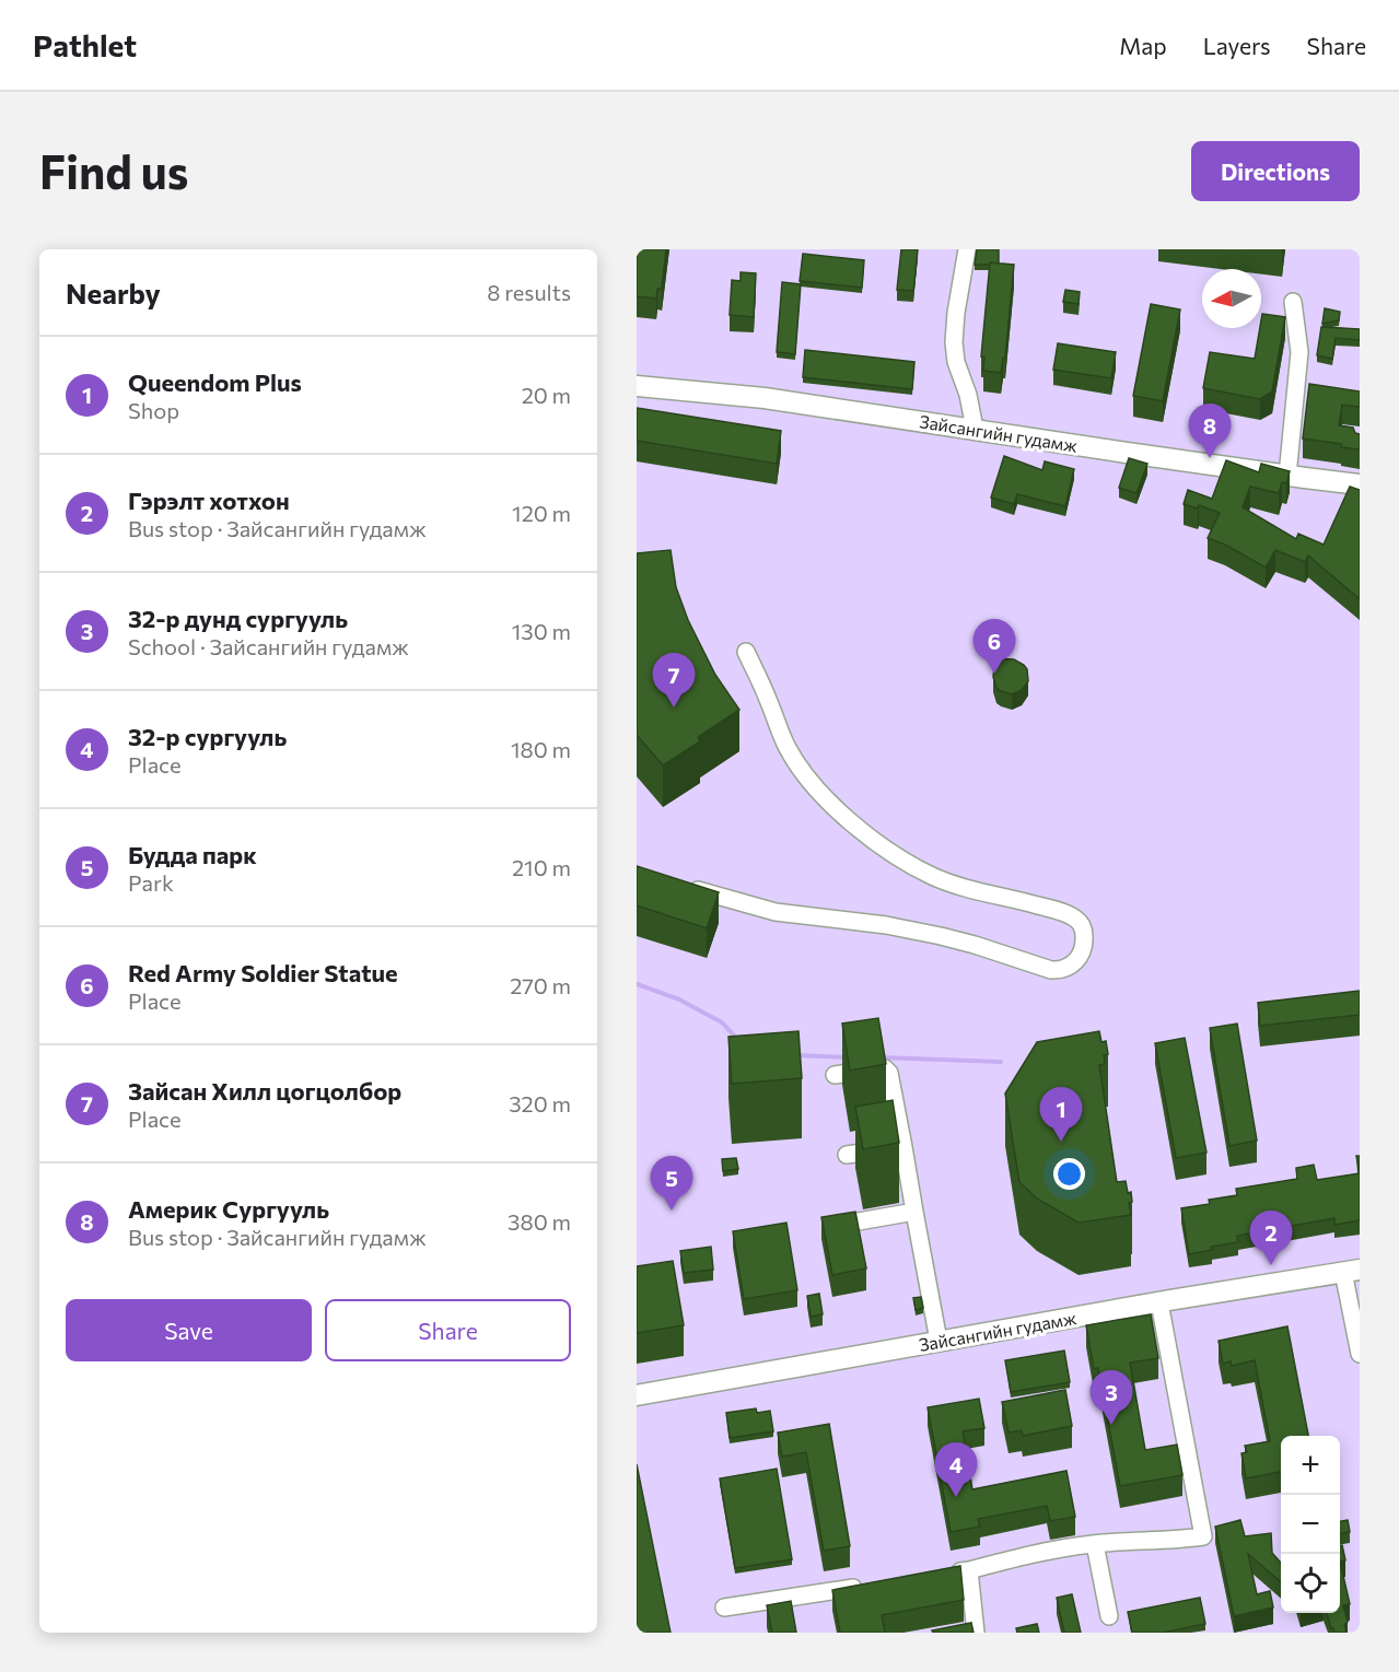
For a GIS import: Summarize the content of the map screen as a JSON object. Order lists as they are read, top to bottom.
{
  "streets": {
    "main road": ["Зайсангийн гудамж"]
  },
  "north": "left",
  "page": {
    "header": "Pathlet",
    "nav": ["Map", "Layers", "Share"],
    "buttons": [
      "Directions",
      ["Save", "Share"]
    ],
    "title": "Find us",
    "heading": ["Nearby", "8 results"],
    "list": [
      {
        "mark": "1",
        "name": "Queendom Plus",
        "note": "Shop",
        "value": "20 m"
      },
      {
        "mark": "2",
        "name": "Гэрэлт хотхон",
        "note": "Bus stop · Зайсангийн гудамж",
        "value": "120 m"
      },
      {
        "mark": "3",
        "name": "32-р дунд сургууль",
        "note": "School · Зайсангийн гудамж",
        "value": "130 m"
      },
      {
        "mark": "4",
        "name": "32-р сургууль",
        "note": "Place",
        "value": "180 m"
      },
      {
        "mark": "5",
        "name": "Будда парк",
        "note": "Park",
        "value": "210 m"
      },
      {
        "mark": "6",
        "name": "Red Army Soldier Statue",
        "note": "Place",
        "value": "270 m"
      },
      {
        "mark": "7",
        "name": "Зайсан Хилл цогцолбор",
        "note": "Place",
        "value": "320 m"
      },
      {
        "mark": "8",
        "name": "Америк Cургууль",
        "note": "Bus stop · Зайсангийн гудамж",
        "value": "380 m"
      }
    ],
    "pins": [
      "8",
      "6",
      "7",
      "1",
      "5",
      "2",
      "3",
      "4"
    ],
    "map_buttons": ["+", "−"]
  }
}
